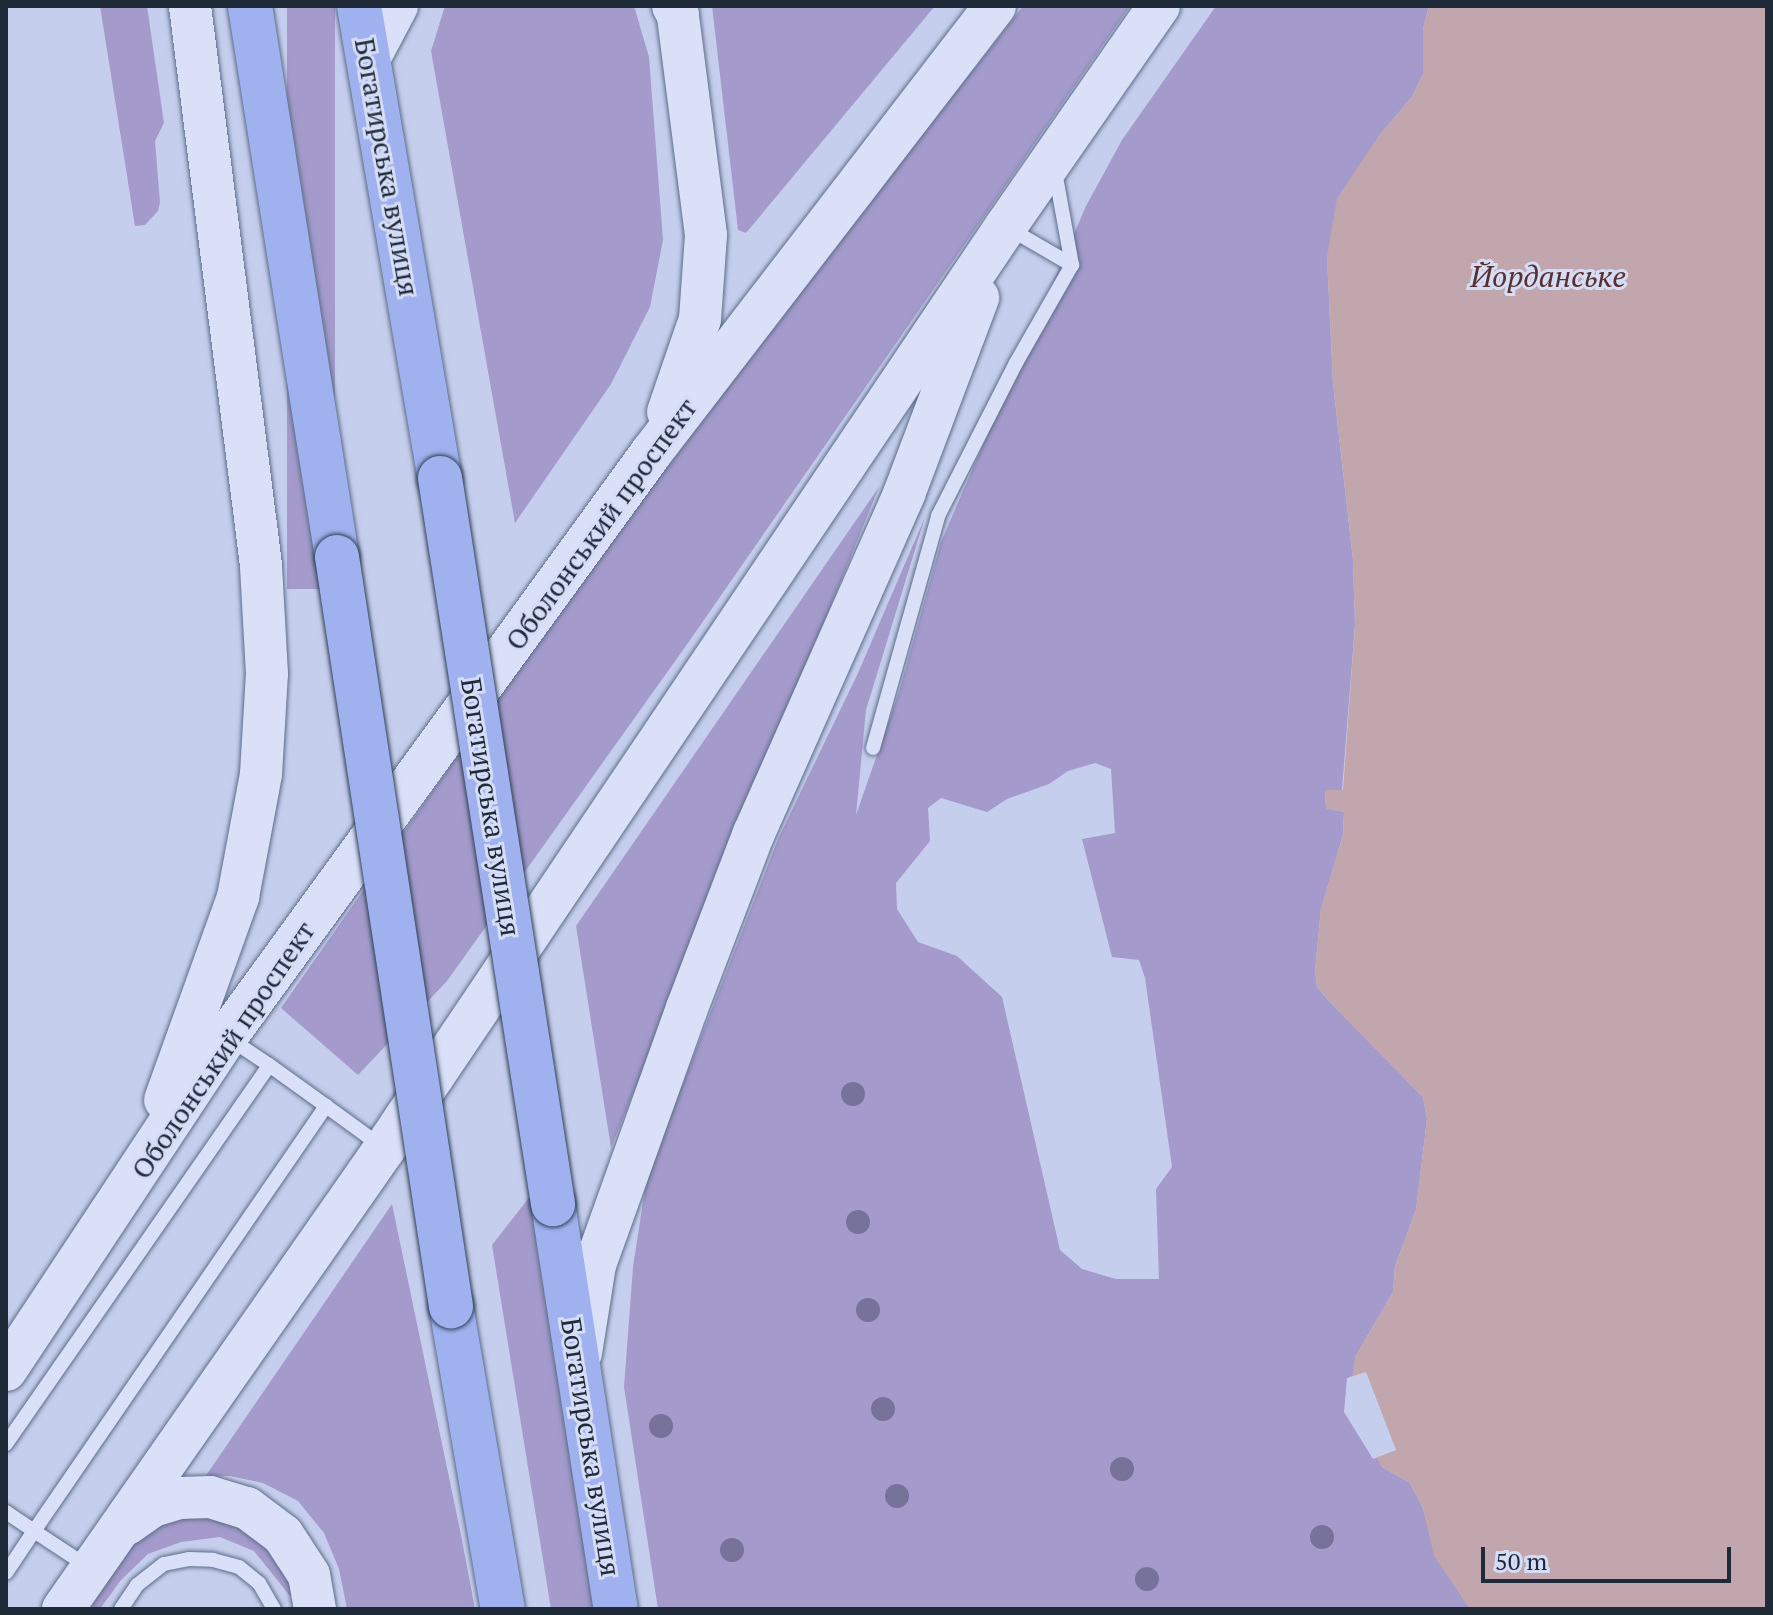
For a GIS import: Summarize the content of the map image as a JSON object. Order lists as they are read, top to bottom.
{
  "streets": {
    "main road": ["Богатирська вулиця", "Оболонський проспект"]
  },
  "water": ["Йорданське"],
  "scale_bar": "50 m"
}
